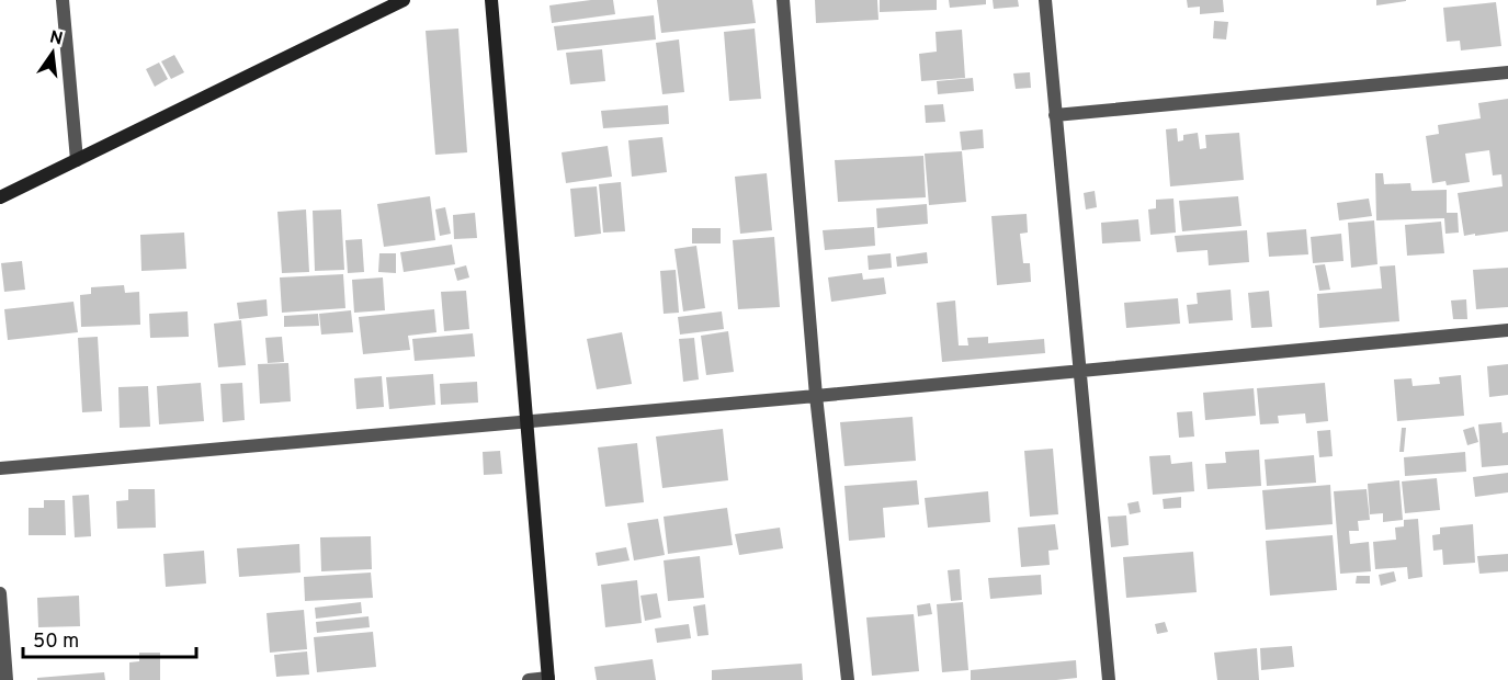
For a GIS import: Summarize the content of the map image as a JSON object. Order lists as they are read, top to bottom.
{
  "scale_bar": "50 m",
  "north": "top"
}
